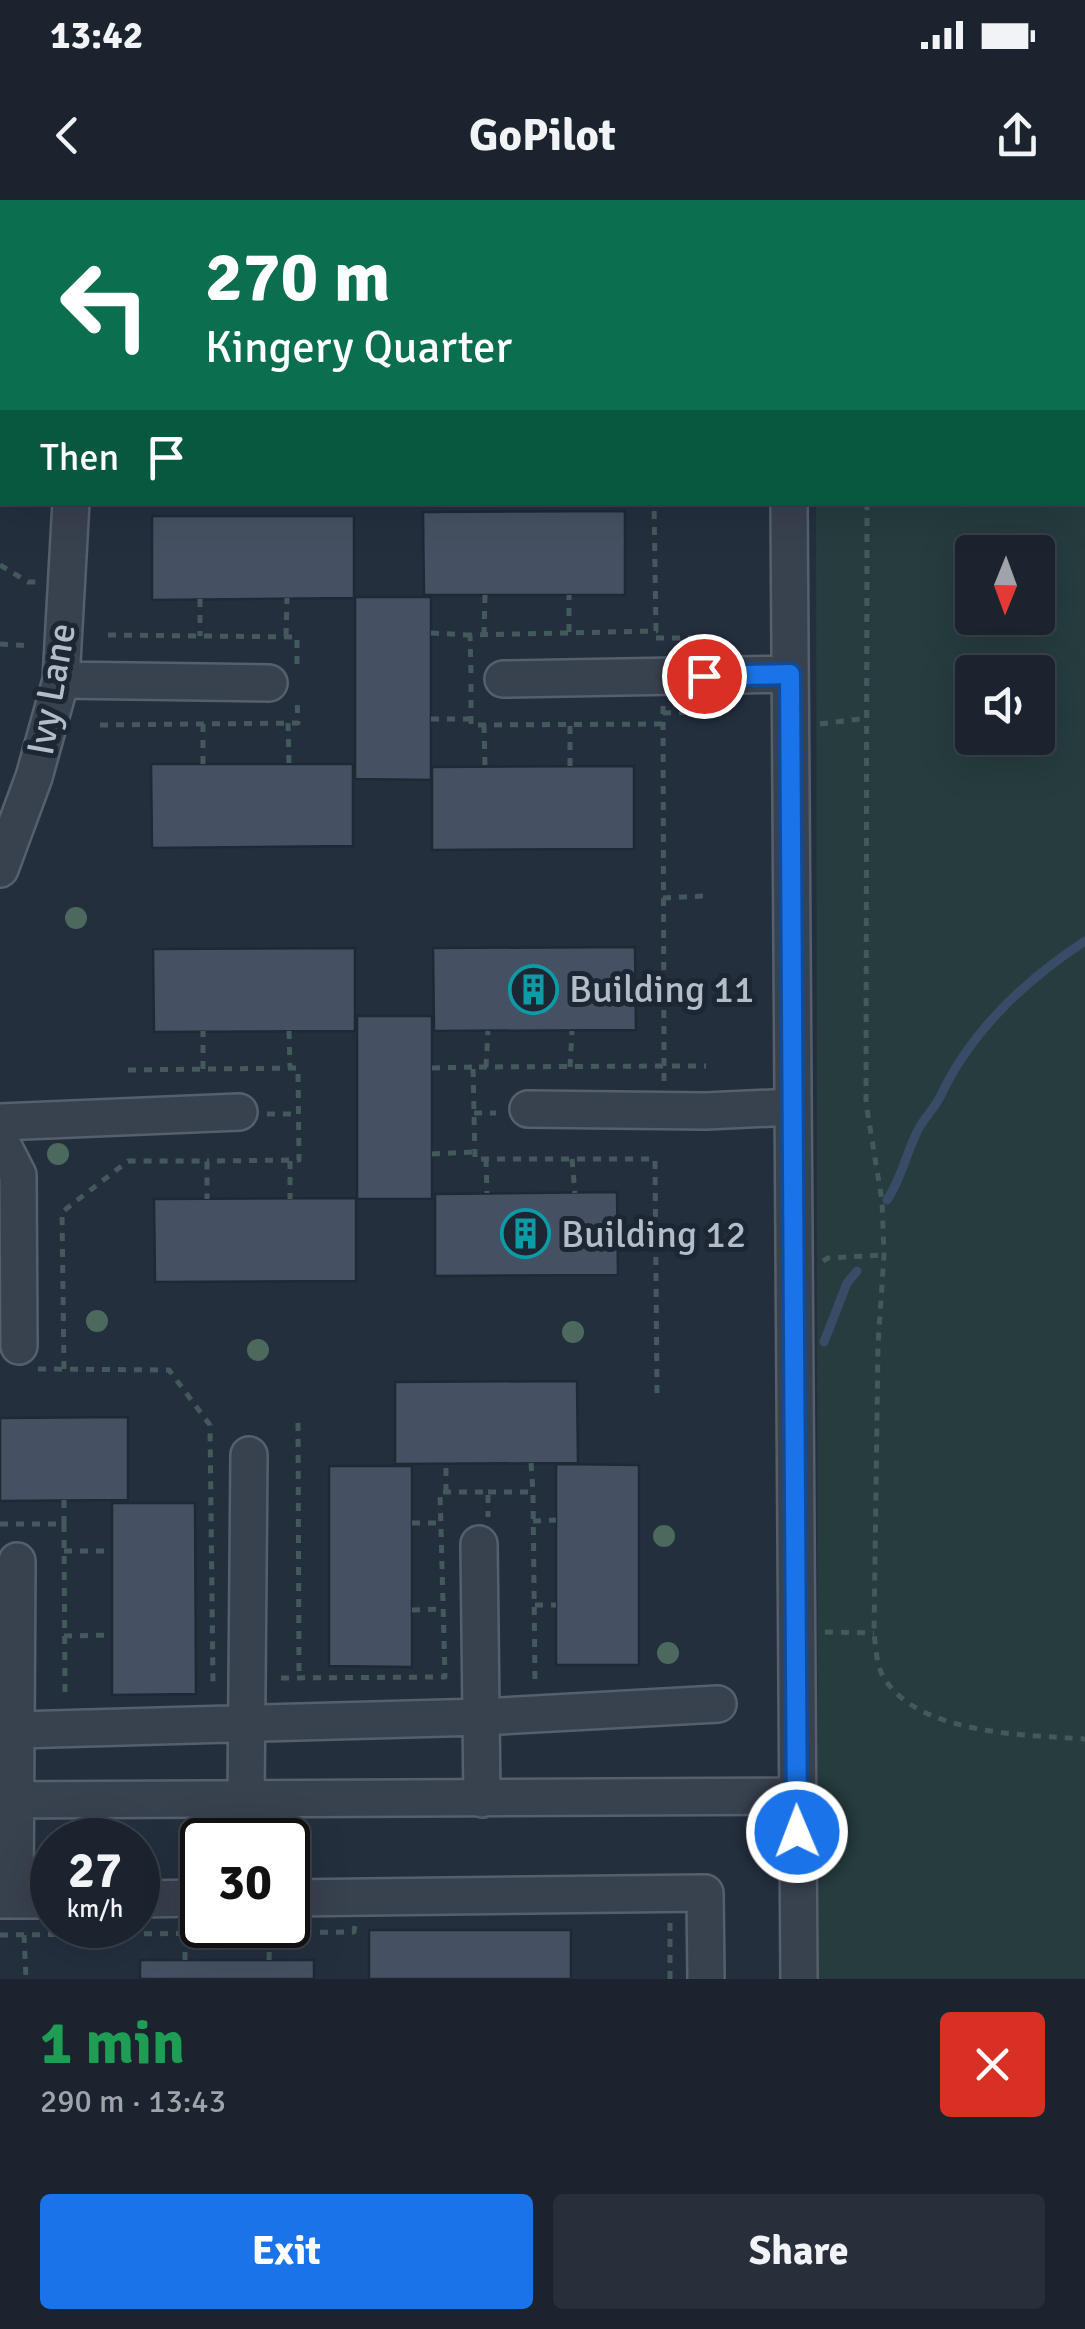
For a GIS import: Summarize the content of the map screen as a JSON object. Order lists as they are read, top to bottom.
{
  "streets": {
    "street": ["Ivy Lane"]
  },
  "places": {
    "building": ["Building 11", "Building 12"]
  },
  "north": "bottom",
  "page": {
    "status": "13:42",
    "header": "GoPilot",
    "turn": ["270 m", "Kingery Quarter"],
    "then": "Then",
    "speed": "27 km/h",
    "limit": "30",
    "heading": ["1 min", "290 m · 13:43"],
    "buttons": ["Exit", "Share"]
  }
}
